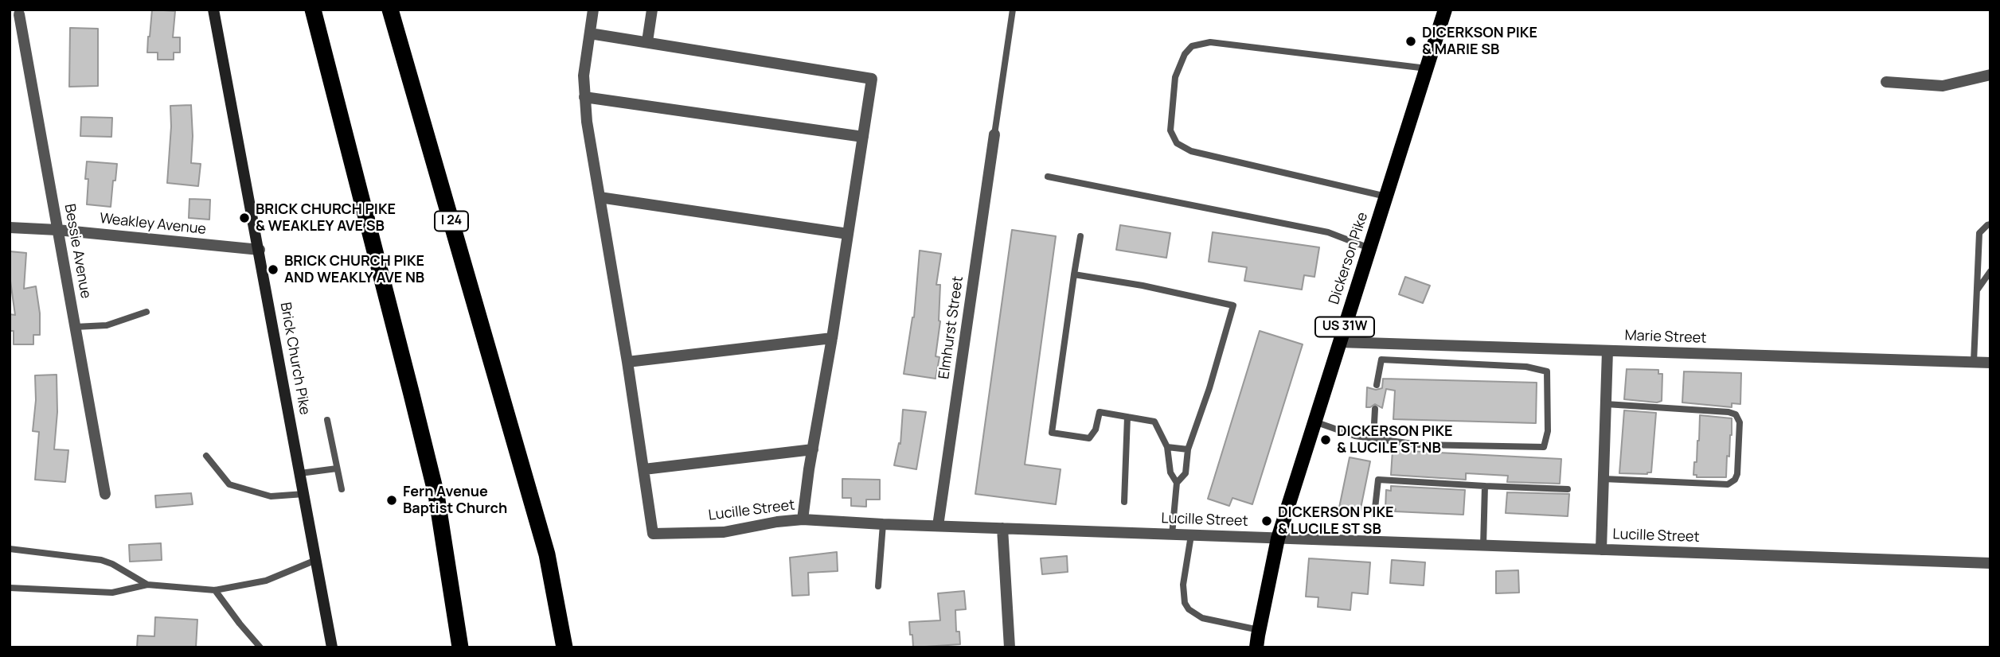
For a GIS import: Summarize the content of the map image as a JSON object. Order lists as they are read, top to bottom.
{
  "streets": {
    "highway": ["I 24"],
    "main road": ["Dickerson Pike", "US 31W"],
    "street": [
      "Weakley Avenue",
      "Bessie Avenue",
      "Elmhurst Street",
      "Marie Street",
      "Brick Church Pike",
      "Lucille Street"
    ]
  },
  "crossings": [
    ["Weakley Avenue", "Bessie Avenue"],
    ["Weakley Avenue", "Brick Church Pike"],
    ["Dickerson Pike", "Marie Street"],
    ["Dickerson Pike", "Lucille Street"],
    ["Elmhurst Street", "Lucille Street"]
  ],
  "places": [
    "DICERKSON PIKE & MARIE SB",
    "BRICK CHURCH PIKE & WEAKLEY AVE SB",
    "BRICK CHURCH PIKE AND WEAKLY AVE NB",
    "DICKERSON PIKE & LUCILE ST NB",
    "Fern Avenue Baptist Church",
    "DICKERSON PIKE & LUCILE ST SB"
  ]
}
